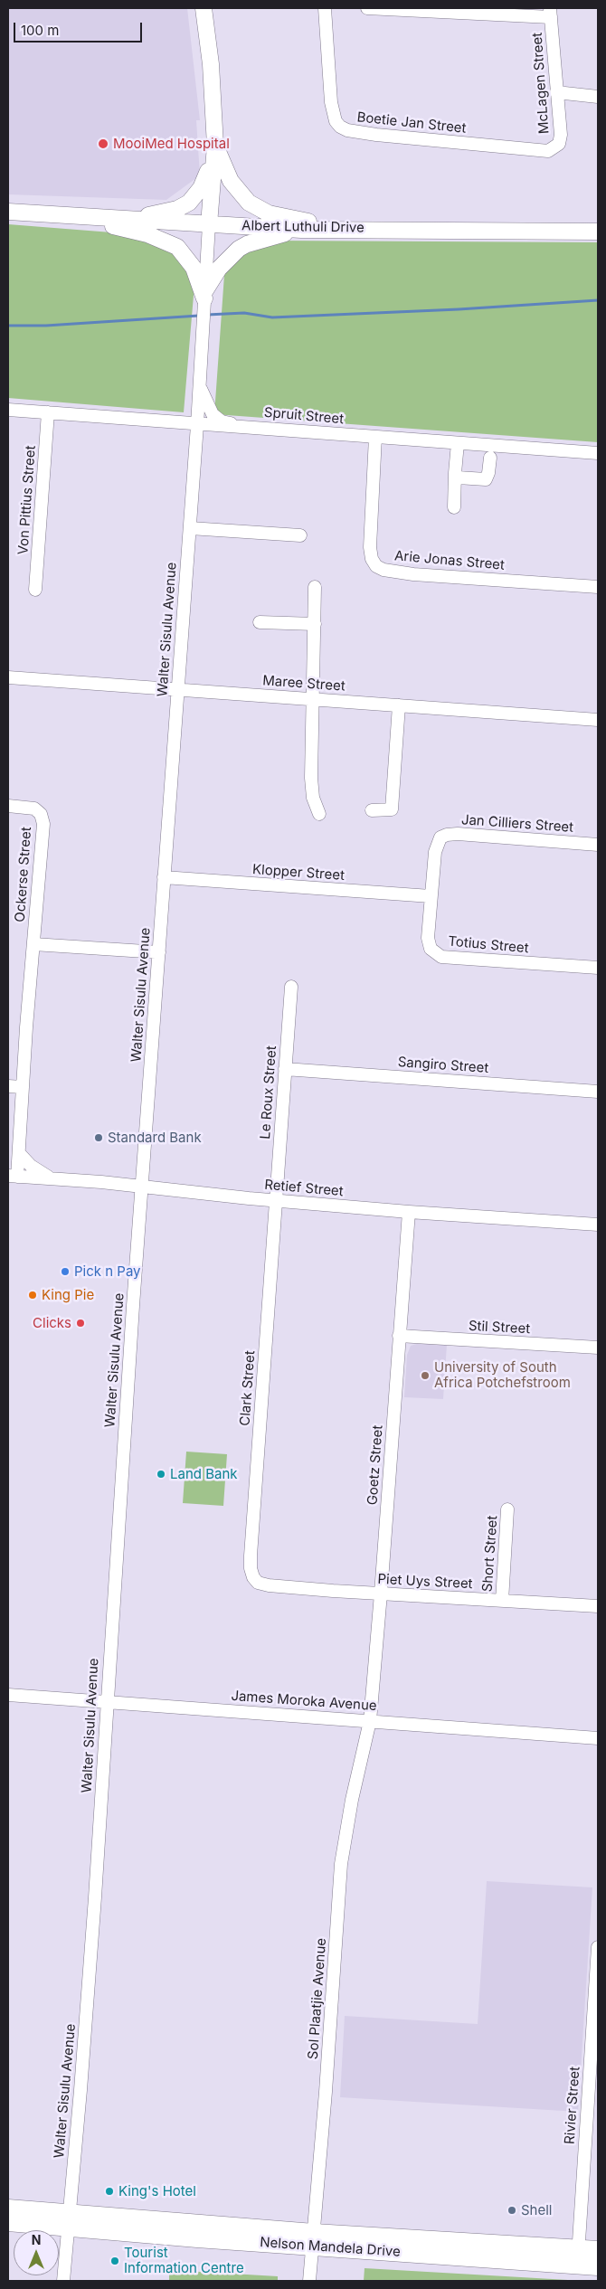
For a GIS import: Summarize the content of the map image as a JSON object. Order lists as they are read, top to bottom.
{
  "streets": {
    "highway": ["Nelson Mandela Drive"],
    "main road": ["Albert Luthuli Drive"],
    "street": [
      "McLagen Street",
      "Boetie Jan Street",
      "Spruit Street",
      "Von Pittius Street",
      "Arie Jonas Street",
      "Walter Sisulu Avenue",
      "Maree Street",
      "Jan Cilliers Street",
      "Klopper Street",
      "Ockerse Street",
      "Totius Street",
      "Sangiro Street",
      "Le Roux Street",
      "Retief Street",
      "Stil Street",
      "Clark Street",
      "Goetz Street",
      "Short Street",
      "Piet Uys Street",
      "James Moroka Avenue",
      "Sol Plaatjie Avenue",
      "Rivier Street"
    ]
  },
  "crossings": [
    ["McLagen Street", "Boetie Jan Street"],
    ["Albert Luthuli Drive", "Walter Sisulu Avenue"],
    ["Spruit Street", "Von Pittius Street"],
    ["Spruit Street", "Arie Jonas Street"],
    ["Spruit Street", "Walter Sisulu Avenue"],
    ["Walter Sisulu Avenue", "Maree Street"],
    ["Walter Sisulu Avenue", "Klopper Street"],
    ["Walter Sisulu Avenue", "Retief Street"],
    ["Walter Sisulu Avenue", "James Moroka Avenue"],
    ["Walter Sisulu Avenue", "Nelson Mandela Drive"],
    ["Jan Cilliers Street", "Klopper Street"],
    ["Jan Cilliers Street", "Totius Street"],
    ["Klopper Street", "Totius Street"],
    ["Sangiro Street", "Le Roux Street"],
    ["Le Roux Street", "Retief Street"],
    ["Le Roux Street", "Clark Street"],
    ["Retief Street", "Clark Street"],
    ["Retief Street", "Goetz Street"],
    ["Stil Street", "Goetz Street"],
    ["Clark Street", "Piet Uys Street"],
    ["Goetz Street", "Piet Uys Street"],
    ["Goetz Street", "James Moroka Avenue"],
    ["Goetz Street", "Sol Plaatjie Avenue"],
    ["Short Street", "Piet Uys Street"],
    ["James Moroka Avenue", "Sol Plaatjie Avenue"],
    ["Sol Plaatjie Avenue", "Nelson Mandela Drive"],
    ["Rivier Street", "Nelson Mandela Drive"]
  ],
  "places": [
    "MooiMed Hospital",
    "Standard Bank",
    "Pick n Pay",
    "King Pie",
    "Clicks",
    "University of South Africa Potchefstroom",
    "Land Bank",
    "King's Hotel",
    "Shell",
    "Tourist Information Centre"
  ],
  "scale_bar": "100 m",
  "north": "top"
}
